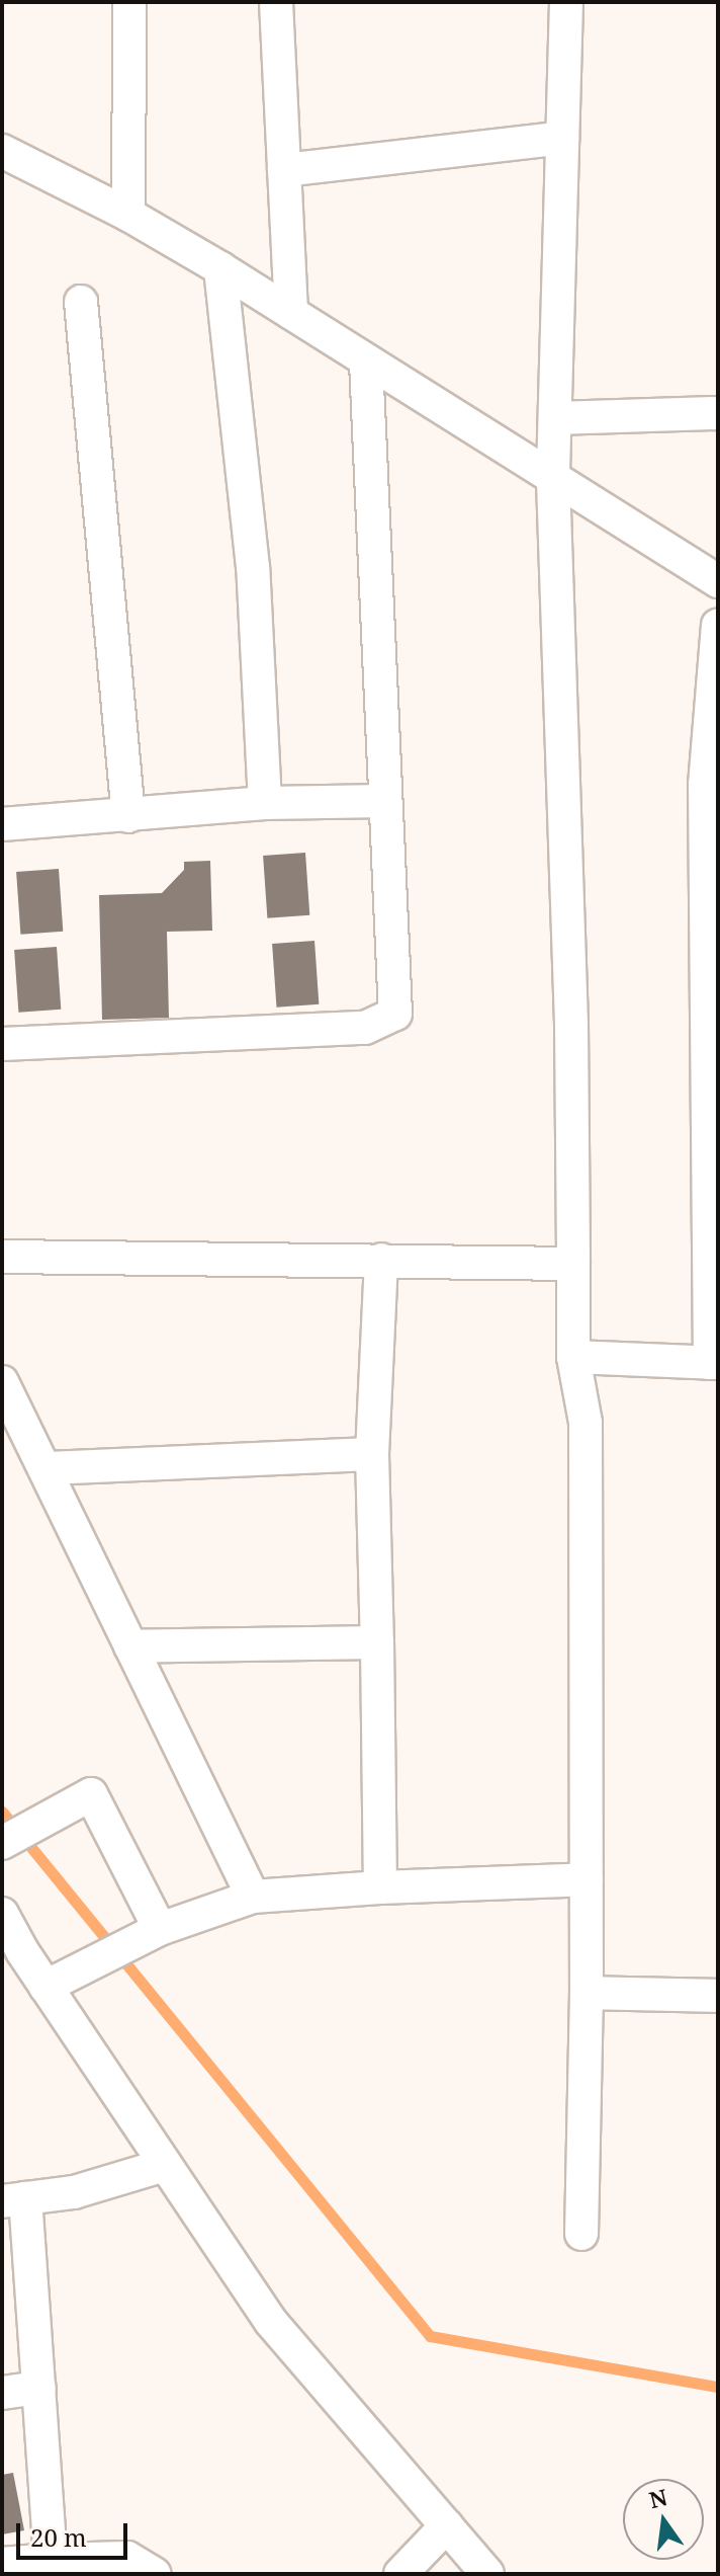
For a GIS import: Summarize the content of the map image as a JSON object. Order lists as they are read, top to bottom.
{
  "scale_bar": "20 m",
  "north": "top"
}
